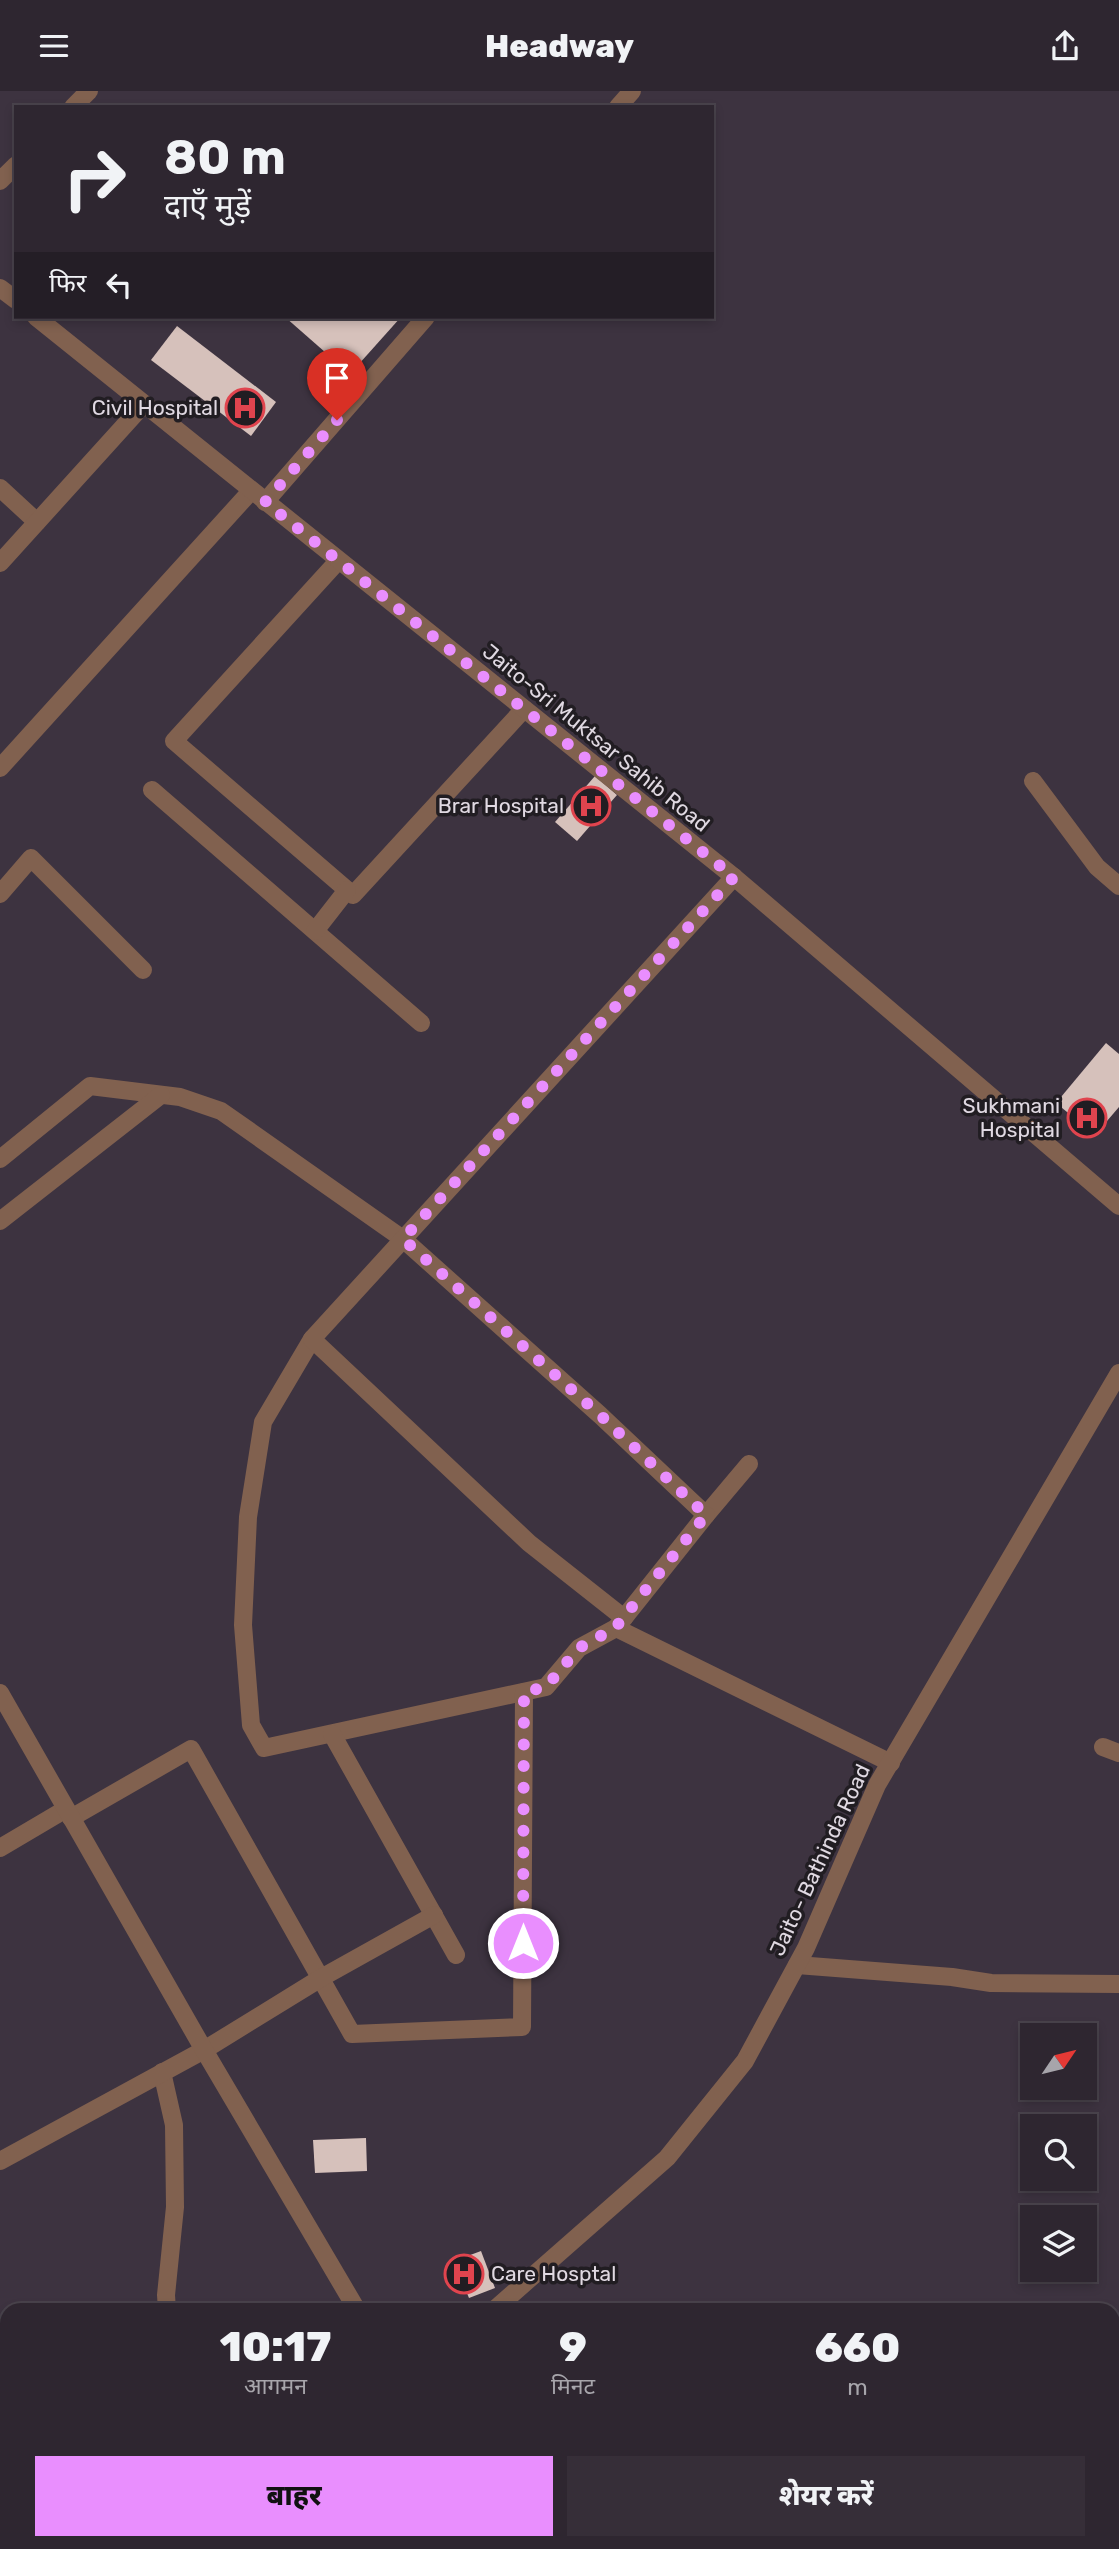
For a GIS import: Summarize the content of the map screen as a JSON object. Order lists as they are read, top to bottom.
{
  "streets": {
    "street": ["Jaito-Sri Muktsar Sahib Road", "Jaito- Bathinda Road"]
  },
  "places": {
    "hospital": [
      "Civil Hospital",
      "Brar Hospital",
      "Sukhmani Hospital",
      "Care Hosptal"
    ]
  },
  "north": "top right",
  "page": {
    "header": "Headway",
    "turn": ["80 m", "दाएँ मुड़ें"],
    "then": "फिर",
    "eta": [
      "10:17",
      "आगमन",
      "9",
      "मिनट",
      "660",
      "m"
    ],
    "buttons": ["बाहर", "शेयर करें"]
  }
}
